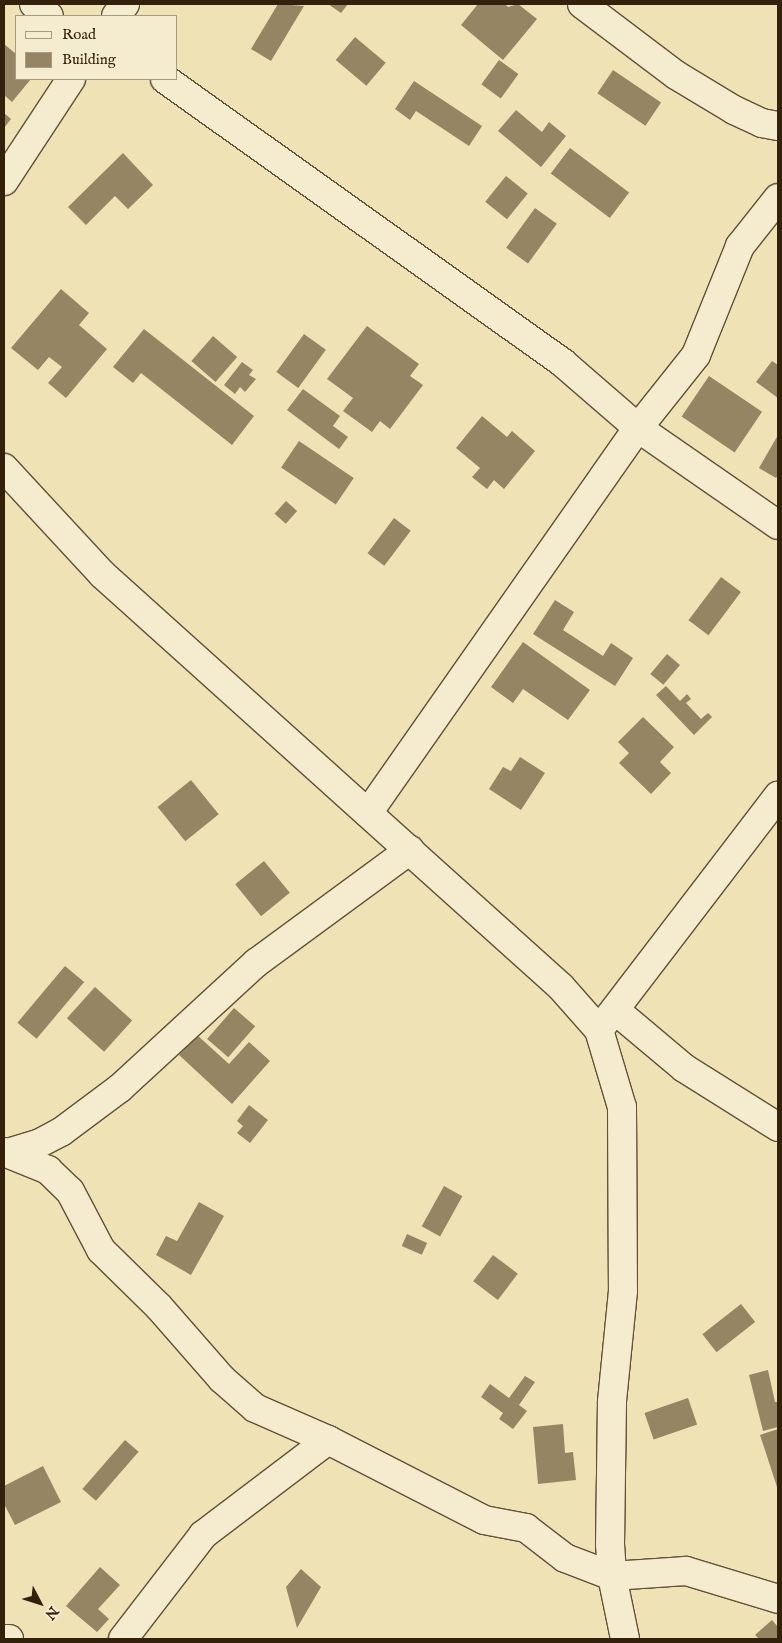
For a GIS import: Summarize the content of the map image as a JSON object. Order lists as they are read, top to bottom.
{
  "legend": ["Road", "Building"],
  "north": "bottom right"
}
